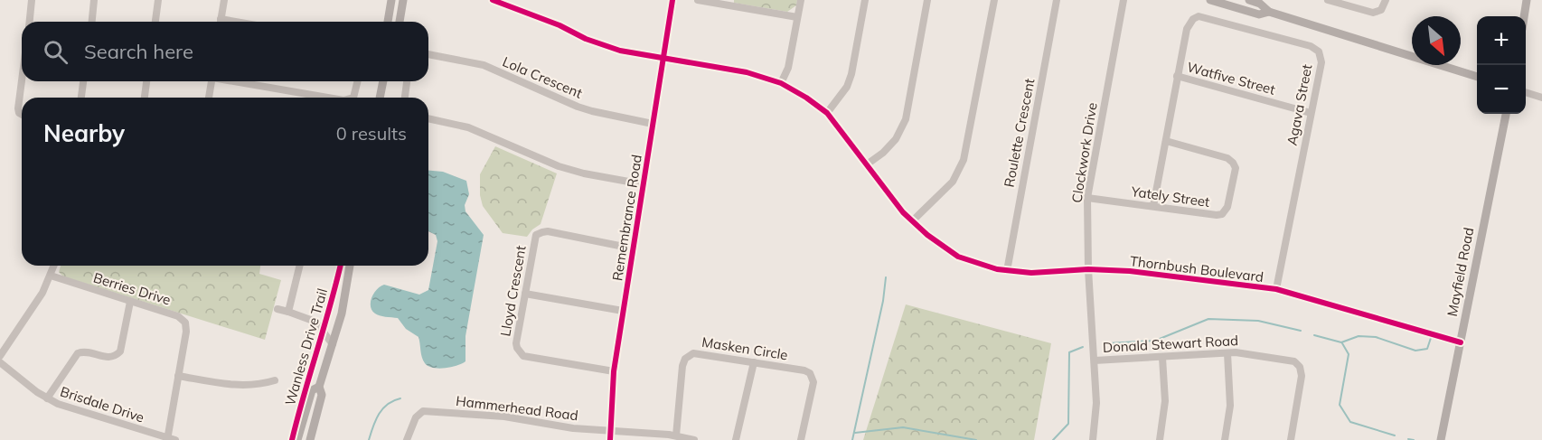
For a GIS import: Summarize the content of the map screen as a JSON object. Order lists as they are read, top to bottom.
{
  "streets": {
    "main road": ["Mayfield Road"],
    "street": [
      "Lola Crescent",
      "Watfive Street",
      "Agava Street",
      "Roulette Crescent",
      "Clockwork Drive",
      "Yately Street",
      "Remembrance Road",
      "Thornbush Boulevard",
      "Berries Drive",
      "Lloyd Crescent",
      "Donald Stewart Road",
      "Masken Circle",
      "Brisdale Drive",
      "Hammerhead Road"
    ],
    "cycle path": ["Wanless Drive Trail"]
  },
  "crossings": [
    ["Lola Crescent", "Remembrance Road"],
    ["Watfive Street", "Agava Street"],
    ["Agava Street", "Yately Street"],
    ["Agava Street", "Thornbush Boulevard"],
    ["Roulette Crescent", "Thornbush Boulevard"],
    ["Clockwork Drive", "Yately Street"],
    ["Clockwork Drive", "Thornbush Boulevard"],
    ["Clockwork Drive", "Donald Stewart Road"],
    ["Remembrance Road", "Thornbush Boulevard"],
    ["Remembrance Road", "Lloyd Crescent"],
    ["Remembrance Road", "Hammerhead Road"],
    ["Thornbush Boulevard", "Mayfield Road"],
    ["Berries Drive", "Brisdale Drive"]
  ],
  "north": "bottom right",
  "page": {
    "map_buttons": ["+", "−"],
    "search": "Search here",
    "heading": ["Nearby", "0 results"]
  }
}
